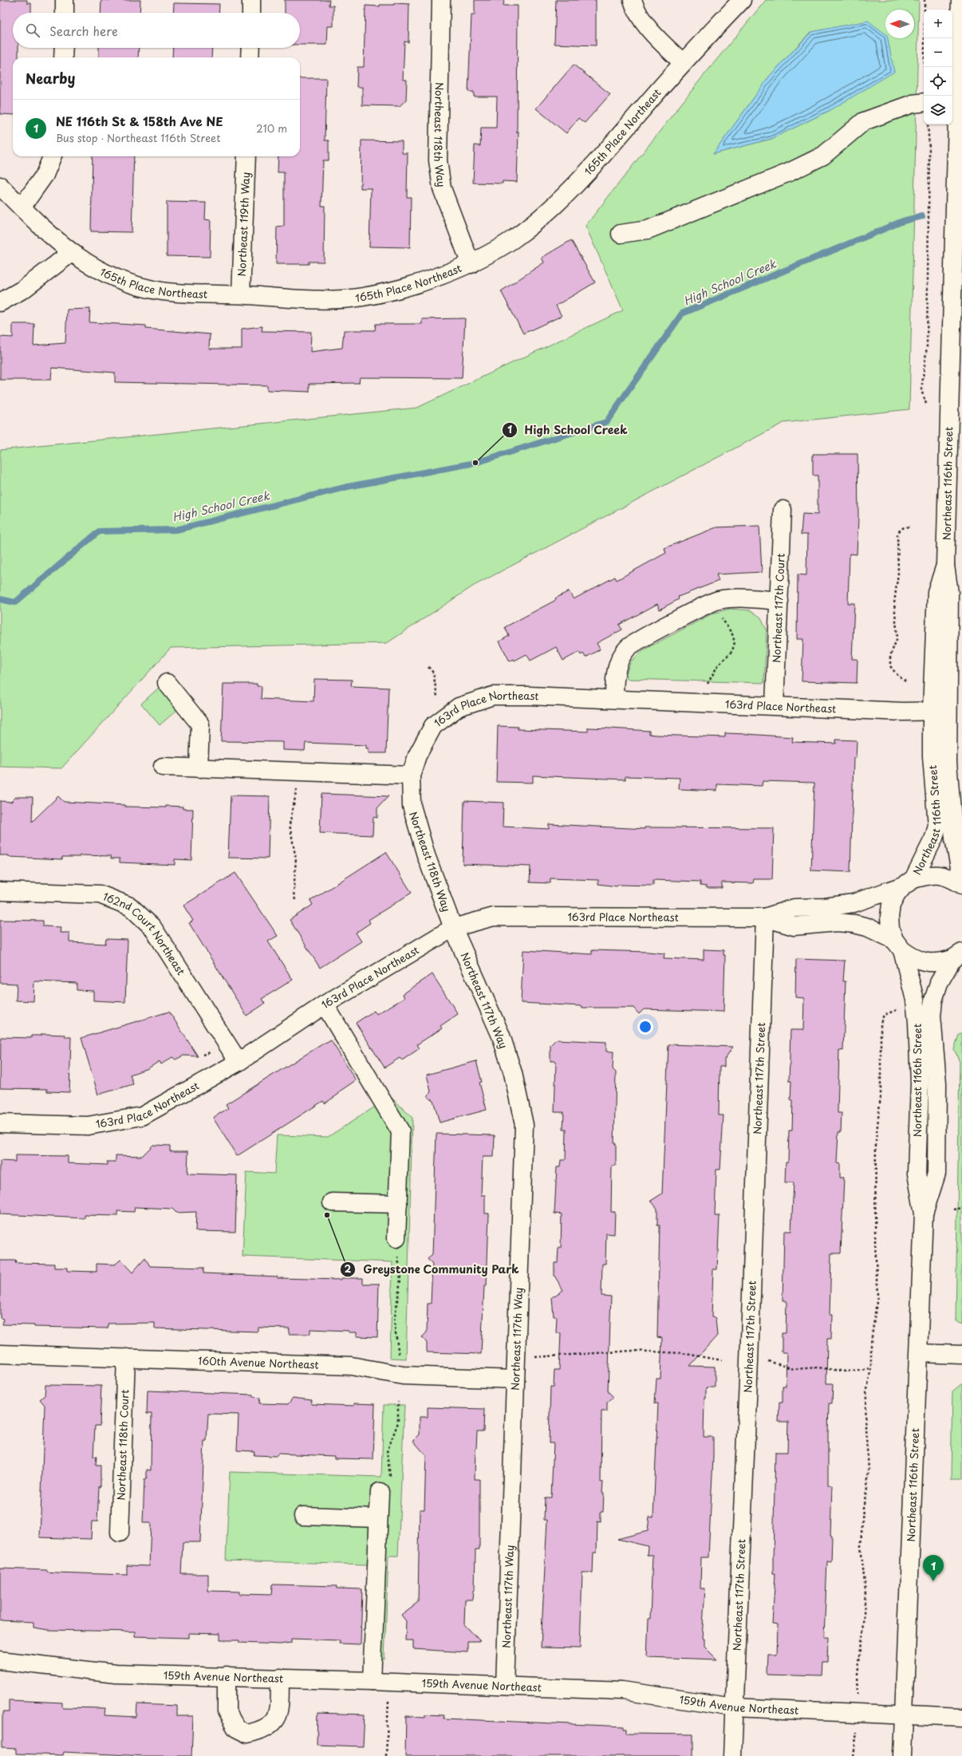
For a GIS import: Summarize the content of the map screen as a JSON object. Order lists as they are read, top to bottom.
{
  "streets": {
    "street": [
      "165th Place Northeast",
      "Northeast 118th Way",
      "Northeast 119th Way",
      "Northeast 116th Street",
      "Northeast 117th Court",
      "163rd Place Northeast",
      "162nd Court Northeast",
      "Northeast 117th Way",
      "Northeast 117th Street",
      "160th Avenue Northeast",
      "Northeast 118th Court",
      "159th Avenue Northeast"
    ]
  },
  "crossings": [
    ["165th Place Northeast", "Northeast 118th Way"],
    ["165th Place Northeast", "Northeast 119th Way"],
    ["Northeast 118th Way", "163rd Place Northeast"],
    ["Northeast 118th Way", "Northeast 117th Way"],
    ["Northeast 116th Street", "163rd Place Northeast"],
    ["Northeast 116th Street", "159th Avenue Northeast"],
    ["Northeast 117th Court", "163rd Place Northeast"],
    ["163rd Place Northeast", "162nd Court Northeast"],
    ["163rd Place Northeast", "Northeast 117th Way"],
    ["163rd Place Northeast", "Northeast 117th Street"],
    ["Northeast 117th Way", "160th Avenue Northeast"],
    ["Northeast 117th Way", "159th Avenue Northeast"],
    ["Northeast 117th Street", "159th Avenue Northeast"],
    ["160th Avenue Northeast", "Northeast 118th Court"]
  ],
  "water": ["High School Creek"],
  "places": ["High School Creek", "Greystone Community Park"],
  "north": "left",
  "page": {
    "map_buttons": ["+", "−"],
    "search": "Search here",
    "heading": "Nearby",
    "list": [
      {
        "mark": "1",
        "name": "NE 116th St & 158th Ave NE",
        "note": "Bus stop · Northeast 116th Street",
        "value": "210 m"
      }
    ],
    "pins": "1"
  }
}
